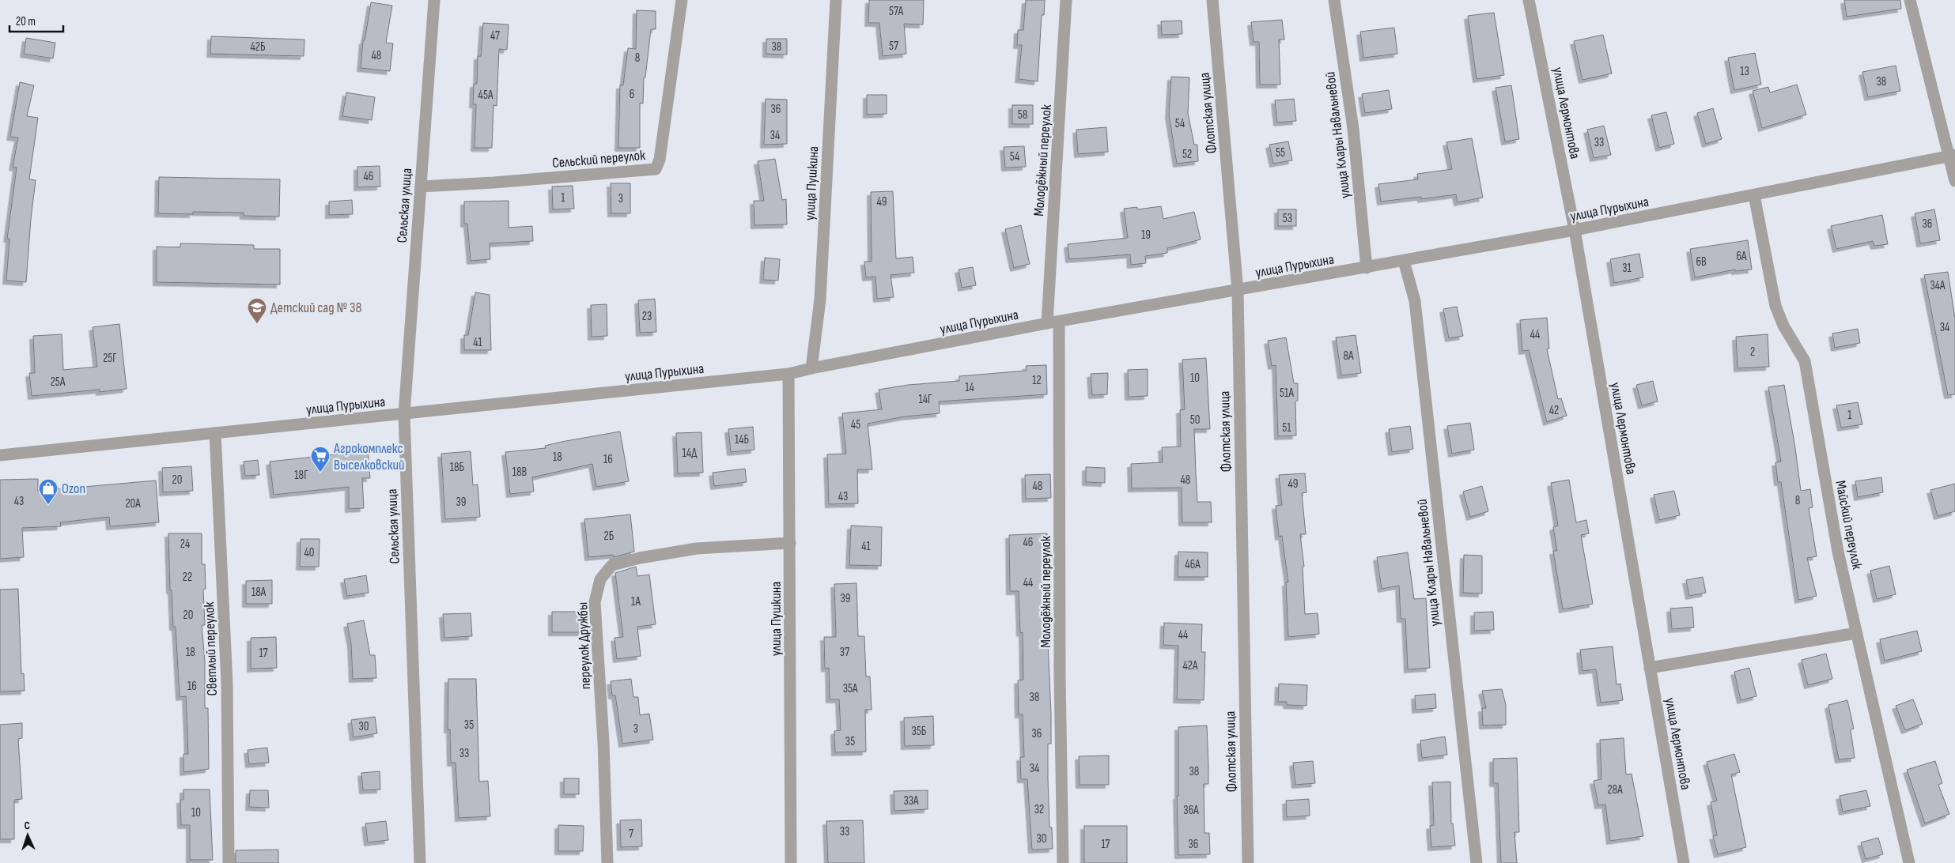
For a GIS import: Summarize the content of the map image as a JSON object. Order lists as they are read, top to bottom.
{
  "streets": {
    "street": [
      "Флотская улица",
      "улица Лермонтова",
      "улица Клары Навальневой",
      "Сельский переулок",
      "Молодёжный переулок",
      "улица Пушкина",
      "Сельская улица",
      "улица Пурыхина",
      "Майский переулок",
      "переулок Дружбы",
      "Светлый переулок"
    ]
  },
  "crossings": [
    ["Флотская улица", "улица Пурыхина"],
    ["улица Лермонтова", "улица Пурыхина"],
    ["улица Клары Навальневой", "улица Пурыхина"],
    ["Сельский переулок", "Сельская улица"],
    ["Молодёжный переулок", "улица Пурыхина"],
    ["улица Пушкина", "улица Пурыхина"],
    ["улица Пушкина", "переулок Дружбы"],
    ["Сельская улица", "улица Пурыхина"],
    ["улица Пурыхина", "Майский переулок"],
    ["улица Пурыхина", "Светлый переулок"]
  ],
  "places": {
    "school or university": ["Детский сад № 38"],
    "supermarket": ["Агрокомплекс Выселковский"],
    "shop": ["Ozon"]
  },
  "house_numbers": [
    "57А",
    "47",
    "57",
    "42Б",
    "38",
    "48",
    "8",
    "13",
    "38",
    "6",
    "45А",
    "36",
    "58",
    "54",
    "34",
    "33",
    "55",
    "52",
    "54",
    "46",
    "1",
    "3",
    "49",
    "53",
    "36",
    "19",
    "6А",
    "6В",
    "31",
    "34А",
    "23",
    "34",
    "44",
    "41",
    "2",
    "8А",
    "25Г",
    "10",
    "12",
    "25А",
    "14",
    "51А",
    "14Г",
    "42",
    "1",
    "50",
    "45",
    "51",
    "14Б",
    "14Д",
    "18",
    "16",
    "18Б",
    "18В",
    "18Г",
    "20",
    "48",
    "49",
    "48",
    "43",
    "8",
    "43",
    "39",
    "20А",
    "2Б",
    "46",
    "24",
    "41",
    "40",
    "46А",
    "22",
    "44",
    "18А",
    "39",
    "1А",
    "20",
    "44",
    "18",
    "37",
    "17",
    "42А",
    "16",
    "35А",
    "38",
    "35",
    "30",
    "3",
    "35Б",
    "36",
    "35",
    "33",
    "34",
    "38",
    "28А",
    "33А",
    "32",
    "36А",
    "10",
    "33",
    "7",
    "30",
    "17",
    "36"
  ],
  "scale_bar": "20 m",
  "north": "top"
}
